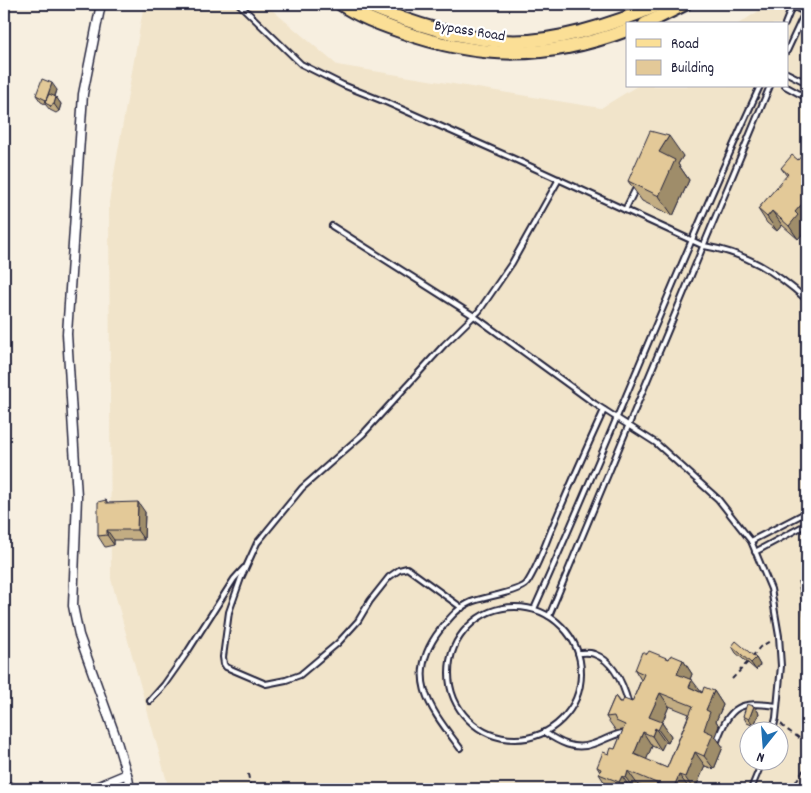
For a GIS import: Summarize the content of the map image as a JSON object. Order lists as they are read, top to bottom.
{
  "streets": {
    "main road": ["Bypass Road"]
  },
  "legend": ["Road", "Building"],
  "north": "bottom"
}
